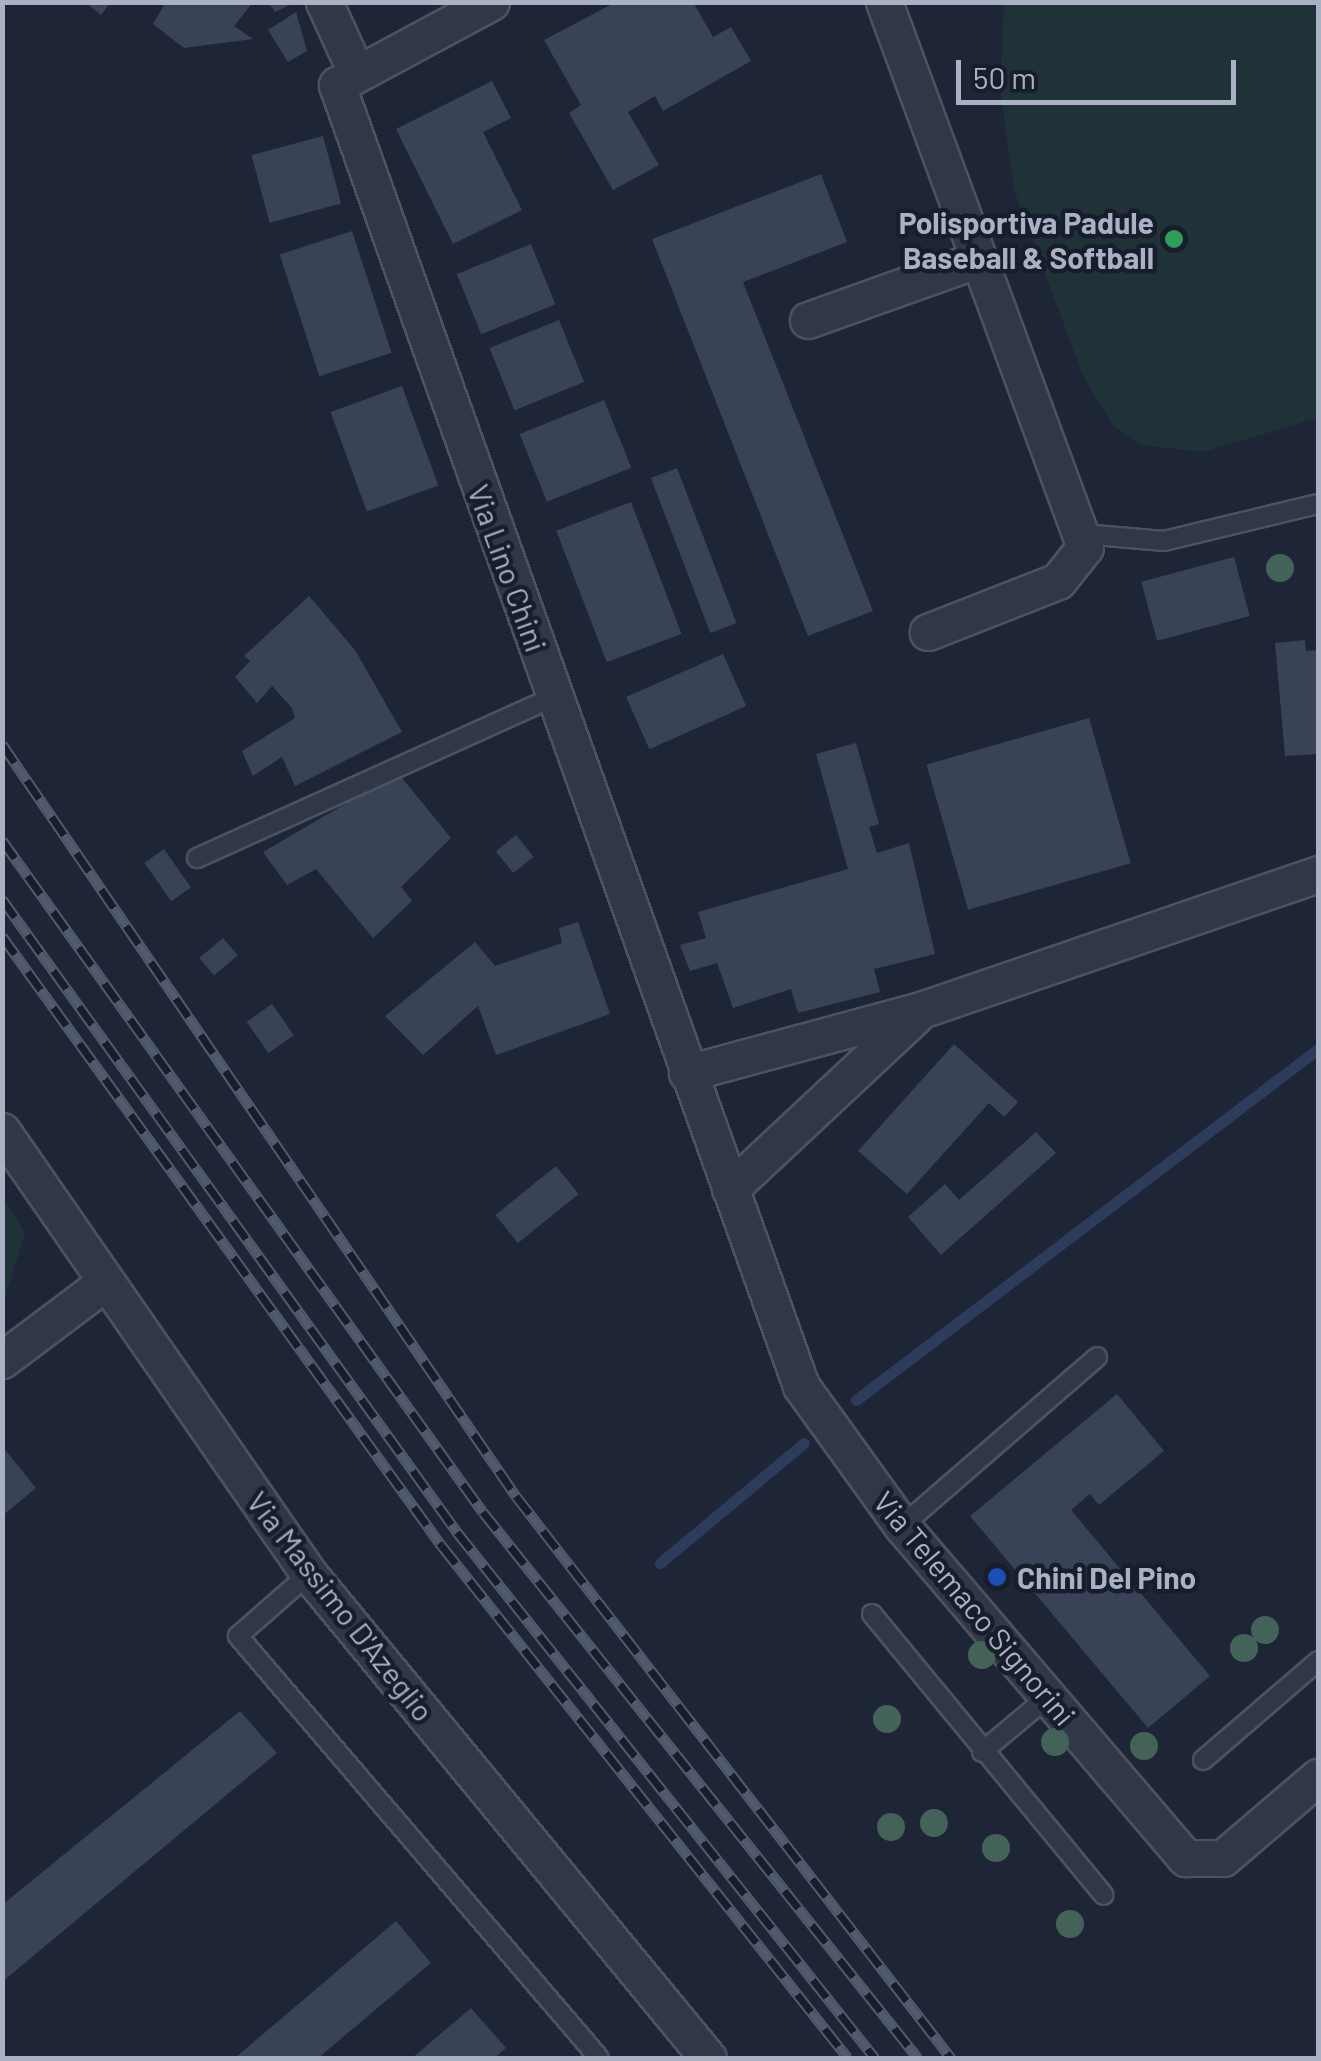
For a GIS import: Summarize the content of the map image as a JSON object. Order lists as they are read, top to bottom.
{
  "streets": {
    "street": ["Via Lino Chini", "Via Massimo D'Azeglio", "Via Telemaco Signorini"]
  },
  "crossings": [
    ["Via Lino Chini", "Via Telemaco Signorini"]
  ],
  "places": ["Polisportiva Padule Baseball & Softball", "Chini Del Pino"],
  "scale_bar": "50 m"
}
